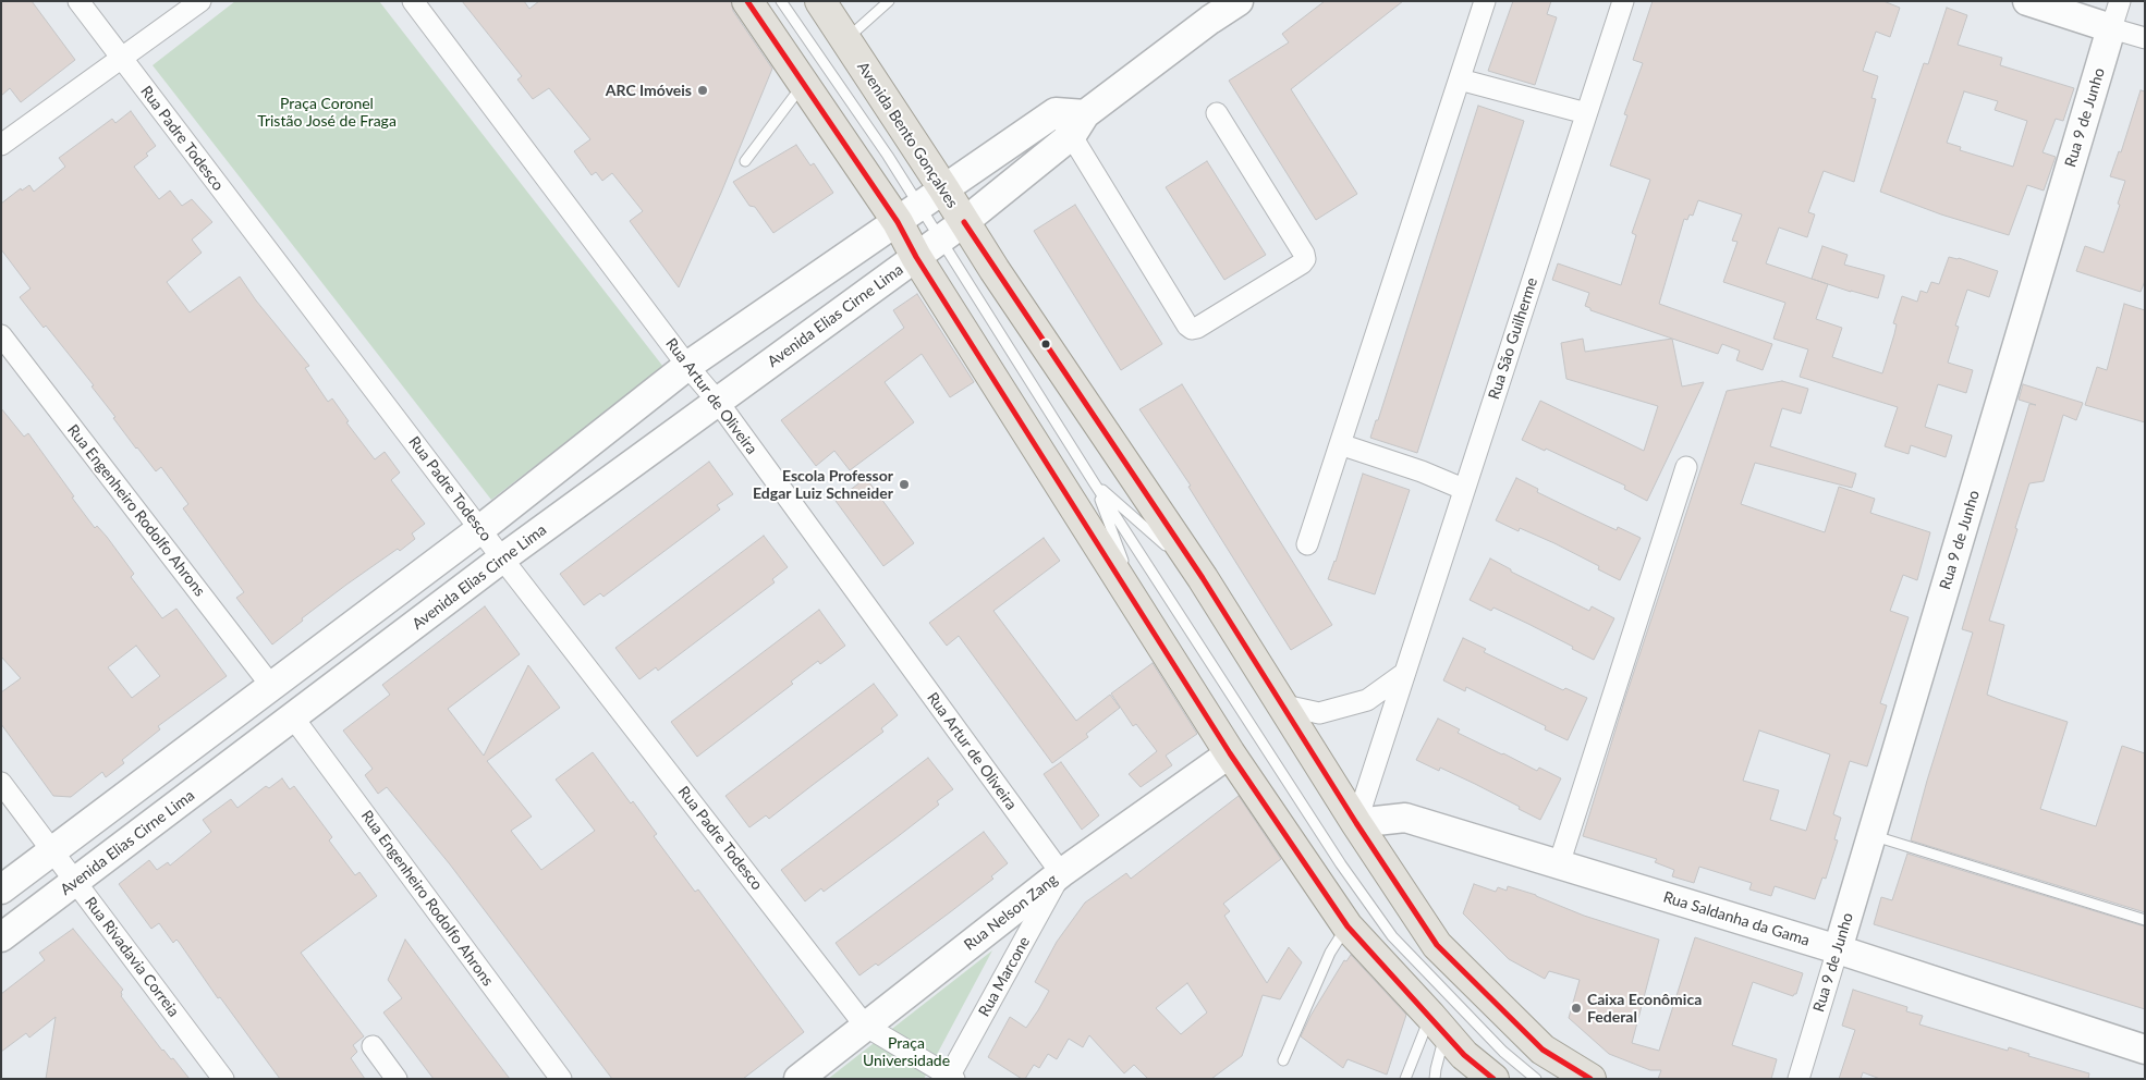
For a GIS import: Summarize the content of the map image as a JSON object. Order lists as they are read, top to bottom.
{
  "streets": {
    "main road": ["Avenida Bento Gonçalves"],
    "street": [
      "Rua 9 de Junho",
      "Rua Padre Todesco",
      "Avenida Elias Cirne Lima",
      "Rua São Guilherme",
      "Rua Artur de Oliveira",
      "Rua Engenheiro Rodolfo Ahrons",
      "Rua Nelson Zang",
      "Rua Saldanha da Gama",
      "Rua Rivadavia Correia",
      "Rua Marcone"
    ]
  },
  "crossings": [
    ["Rua 9 de Junho", "Rua Saldanha da Gama"],
    ["Avenida Bento Gonçalves", "Avenida Elias Cirne Lima"],
    ["Avenida Bento Gonçalves", "Rua São Guilherme"],
    ["Avenida Bento Gonçalves", "Rua Saldanha da Gama"],
    ["Rua Padre Todesco", "Avenida Elias Cirne Lima"],
    ["Rua Padre Todesco", "Rua Nelson Zang"],
    ["Avenida Elias Cirne Lima", "Rua Artur de Oliveira"],
    ["Avenida Elias Cirne Lima", "Rua Engenheiro Rodolfo Ahrons"],
    ["Avenida Elias Cirne Lima", "Rua Rivadavia Correia"],
    ["Rua São Guilherme", "Rua Saldanha da Gama"],
    ["Rua Artur de Oliveira", "Rua Nelson Zang"],
    ["Rua Artur de Oliveira", "Rua Marcone"],
    ["Rua Nelson Zang", "Rua Marcone"]
  ],
  "parks": ["Praça Coronel Tristão José de Fraga", "Praça Universidade"],
  "places": ["ARC Imóveis", "Escola Professor Edgar Luiz Schneider", "Caixa Econômica Federal"]
}
